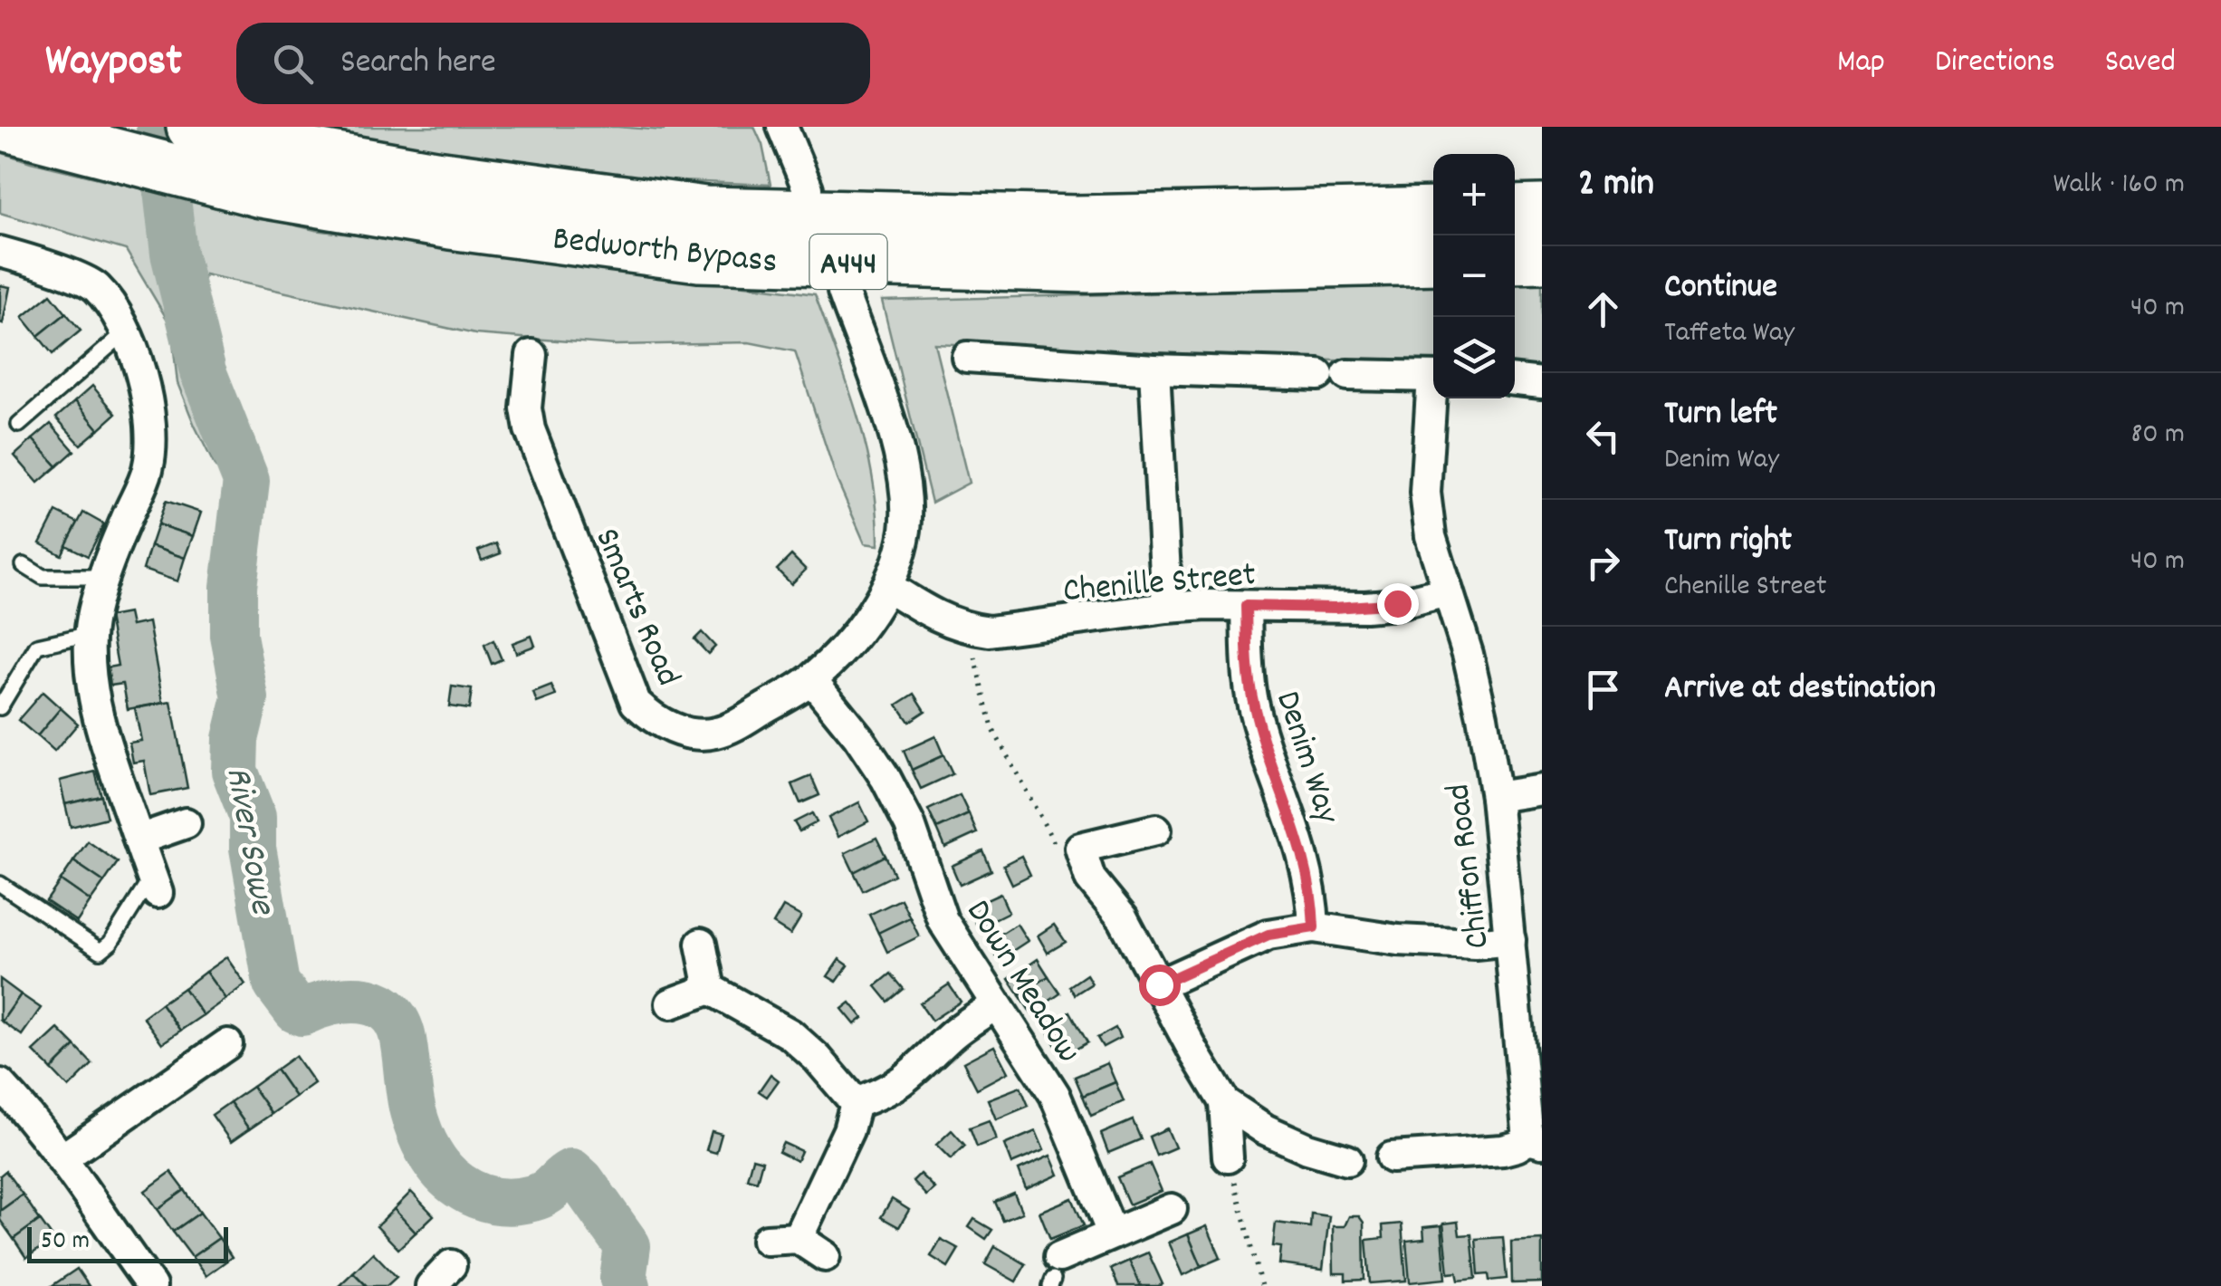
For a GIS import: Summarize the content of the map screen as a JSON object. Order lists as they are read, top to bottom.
{
  "streets": {
    "highway": ["Bedworth Bypass", "A444"],
    "street": [
      "Chenille Street",
      "Smarts Road",
      "Denim Way",
      "Chiffon Road",
      "Down Meadow"
    ]
  },
  "crossings": [
    ["Chenille Street", "Smarts Road"],
    ["Chenille Street", "Denim Way"],
    ["Chenille Street", "Chiffon Road"],
    ["Smarts Road", "Down Meadow"]
  ],
  "water": ["River Sowe"],
  "scale_bar": "50 m",
  "page": {
    "header": "Waypost",
    "search": "Search here",
    "nav": ["Map", "Directions", "Saved"],
    "heading": ["2 min", "Walk · 160 m"],
    "map_buttons": ["+", "−"],
    "list": [
      ["Continue", "Taffeta Way", "40 m"],
      ["Turn left", "Denim Way", "80 m"],
      ["Turn right", "Chenille Street", "40 m"],
      "Arrive at destination"
    ],
    "scale": "50 m"
  }
}
